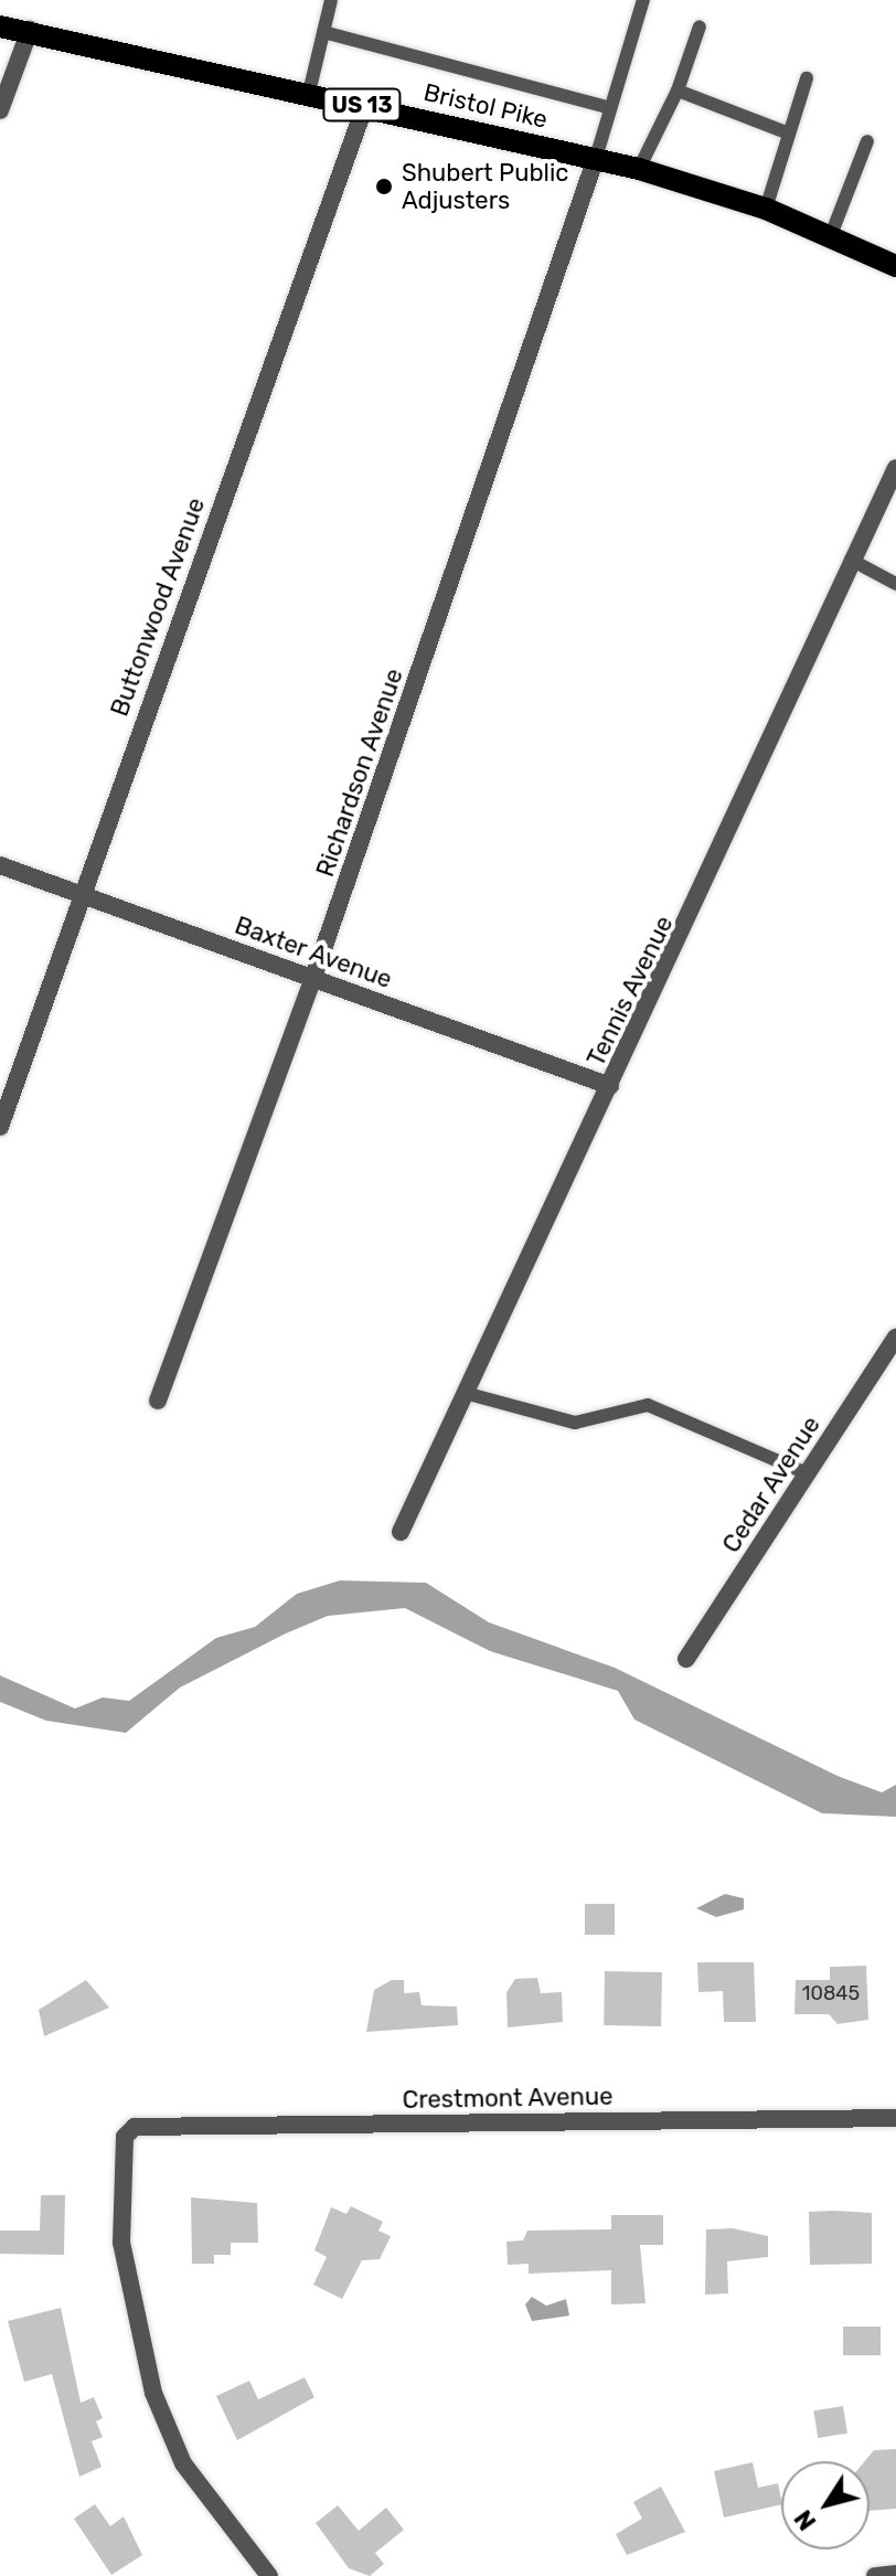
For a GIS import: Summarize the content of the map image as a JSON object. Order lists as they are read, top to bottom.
{
  "streets": {
    "main road": ["US 13", "Bristol Pike"],
    "street": [
      "Buttonwood Avenue",
      "Richardson Avenue",
      "Baxter Avenue",
      "Tennis Avenue",
      "Cedar Avenue",
      "Crestmont Avenue"
    ]
  },
  "crossings": [
    ["Bristol Pike", "Buttonwood Avenue"],
    ["Bristol Pike", "Richardson Avenue"],
    ["Buttonwood Avenue", "Baxter Avenue"],
    ["Richardson Avenue", "Baxter Avenue"],
    ["Baxter Avenue", "Tennis Avenue"]
  ],
  "places": ["Shubert Public Adjusters"],
  "house_numbers": ["10845"],
  "north": "bottom left"
}
